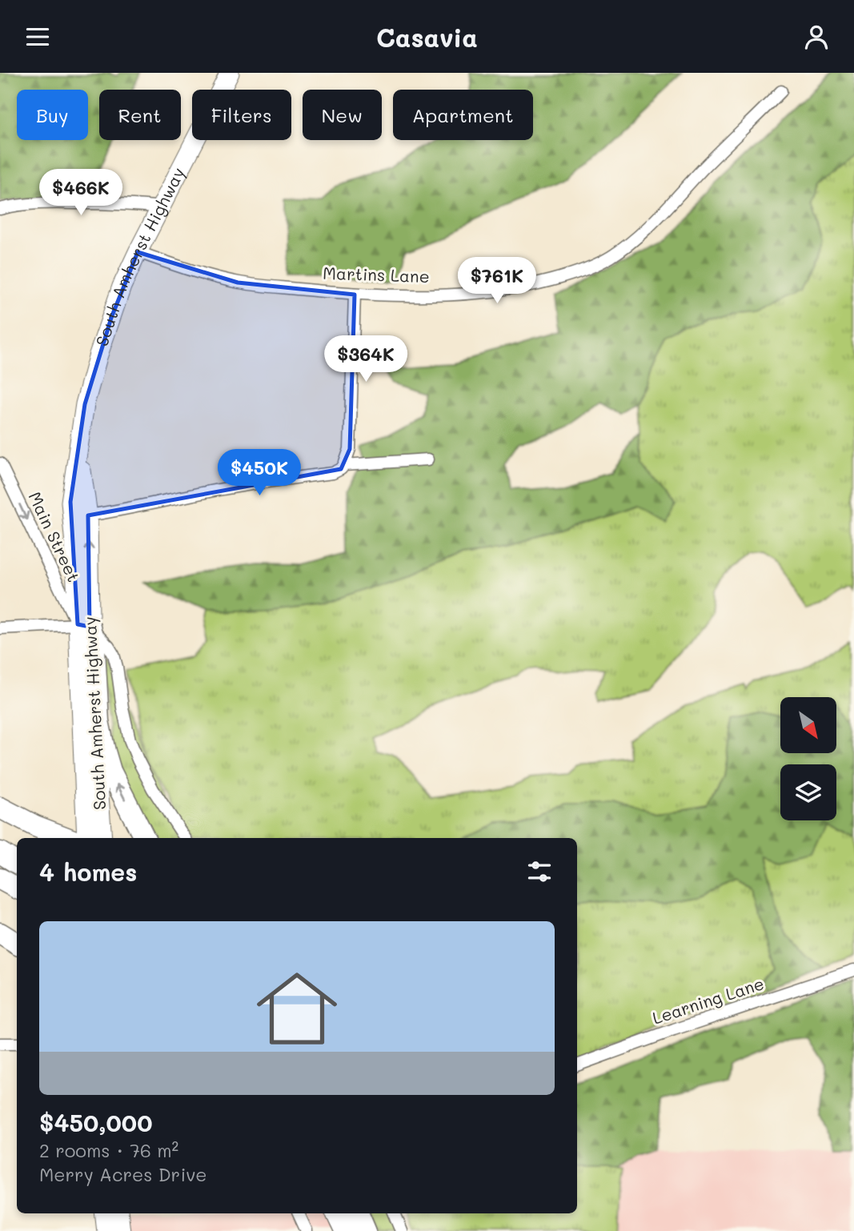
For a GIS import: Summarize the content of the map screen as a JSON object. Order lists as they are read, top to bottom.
{
  "streets": {
    "main road": ["South Amherst Highway"],
    "street": ["Martins Lane", "Main Street", "Learning Lane"]
  },
  "crossings": [
    ["South Amherst Highway", "Martins Lane"],
    ["South Amherst Highway", "Main Street"]
  ],
  "one_way": ["Main Street"],
  "north": "bottom right",
  "page": {
    "header": "Casavia",
    "chip": [
      "Buy",
      "Rent",
      "Filters",
      "New",
      "Apartment"
    ],
    "price": [
      "$466K",
      "$761K",
      "$364K",
      "$450K"
    ],
    "heading": "4 homes",
    "list": [
      {
        "name": "$450,000",
        "note": "2 rooms · 76 m² · Merry Acres Drive"
      }
    ]
  }
}
